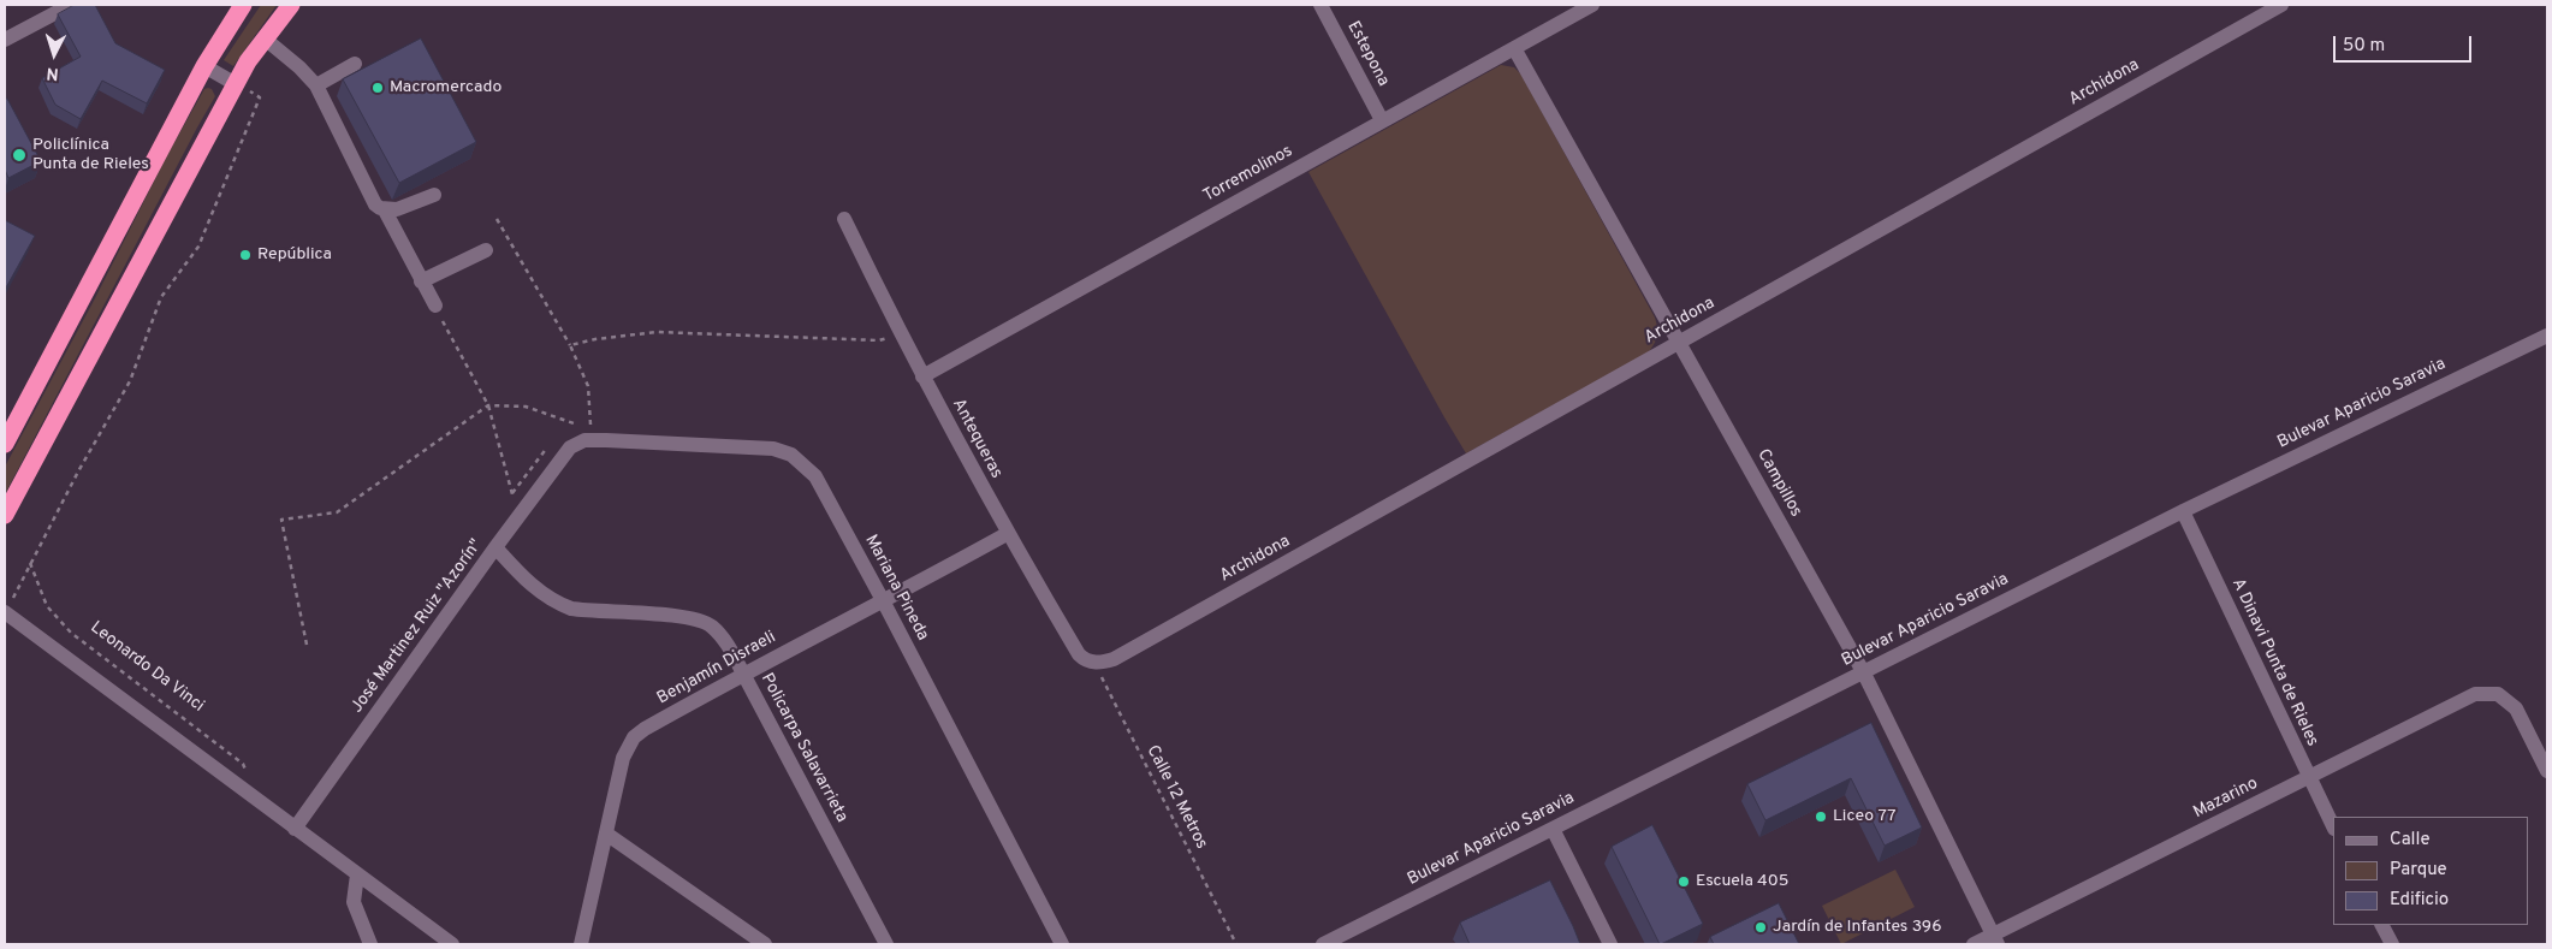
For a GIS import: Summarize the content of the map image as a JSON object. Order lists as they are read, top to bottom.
{
  "streets": {
    "street": [
      "Estepona",
      "Archidona",
      "Torremolinos",
      "Bulevar Aparicio Saravia",
      "Antequeras",
      "Campillos",
      "Mariana Pineda",
      "José Martinez Ruiz \"Azorín\"",
      "A Dinavi Punta de Rieles",
      "Benjamín Disraeli",
      "Policarpa Salavarrieta",
      "Mazarino"
    ],
    "path": ["Leonardo Da Vinci", "Calle 12 Metros"]
  },
  "crossings": [
    ["Estepona", "Torremolinos"],
    ["Archidona", "Antequeras"],
    ["Archidona", "Campillos"],
    ["Archidona", "Calle 12 Metros"],
    ["Torremolinos", "Antequeras"],
    ["Torremolinos", "Campillos"],
    ["Bulevar Aparicio Saravia", "Campillos"],
    ["Bulevar Aparicio Saravia", "A Dinavi Punta de Rieles"],
    ["Antequeras", "Benjamín Disraeli"],
    ["Antequeras", "Calle 12 Metros"],
    ["Campillos", "Mazarino"],
    ["Mariana Pineda", "José Martinez Ruiz \"Azorín\""],
    ["Mariana Pineda", "Benjamín Disraeli"],
    ["José Martinez Ruiz \"Azorín\"", "Policarpa Salavarrieta"],
    ["A Dinavi Punta de Rieles", "Mazarino"],
    ["Benjamín Disraeli", "Policarpa Salavarrieta"]
  ],
  "places": [
    "Macromercado",
    "Policlínica Punta de Rieles",
    "República",
    "Liceo 77",
    "Escuela 405",
    "Jardín de Infantes 396"
  ],
  "legend": ["Calle", "Parque", "Edificio"],
  "scale_bar": "50 m",
  "north": "bottom"
}
